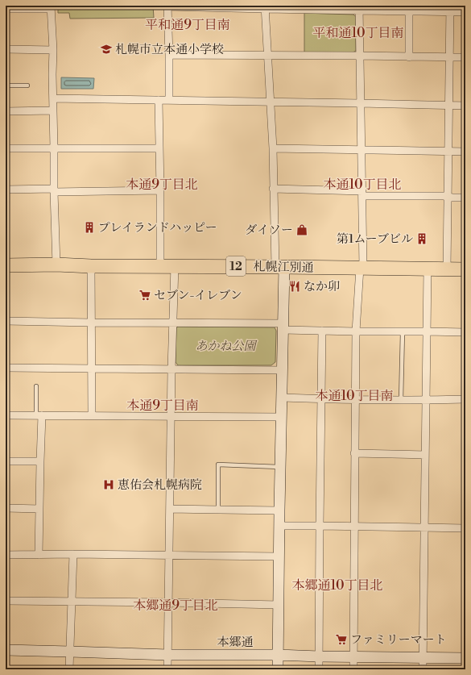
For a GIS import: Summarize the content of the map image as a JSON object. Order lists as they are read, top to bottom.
{
  "streets": {
    "highway": ["12", "札幌江別通"],
    "street": ["本郷通"]
  },
  "districts": [
    "平和通9丁目南",
    "平和通10丁目南",
    "本通9丁目北",
    "本通10丁目北",
    "本通10丁目南",
    "本通9丁目南",
    "本郷通10丁目北",
    "本郷通9丁目北"
  ],
  "parks": ["あかね公園"],
  "places": {
    "school or university": ["札幌市立本通小学校"],
    "building": ["プレイランドハッピー", "第1ムーブビル"],
    "shop": ["ダイソー"],
    "restaurant": ["なか卯"],
    "supermarket": ["セブン-イレブン", "ファミリーマート"],
    "hospital": ["恵佑会札幌病院"]
  }
}
